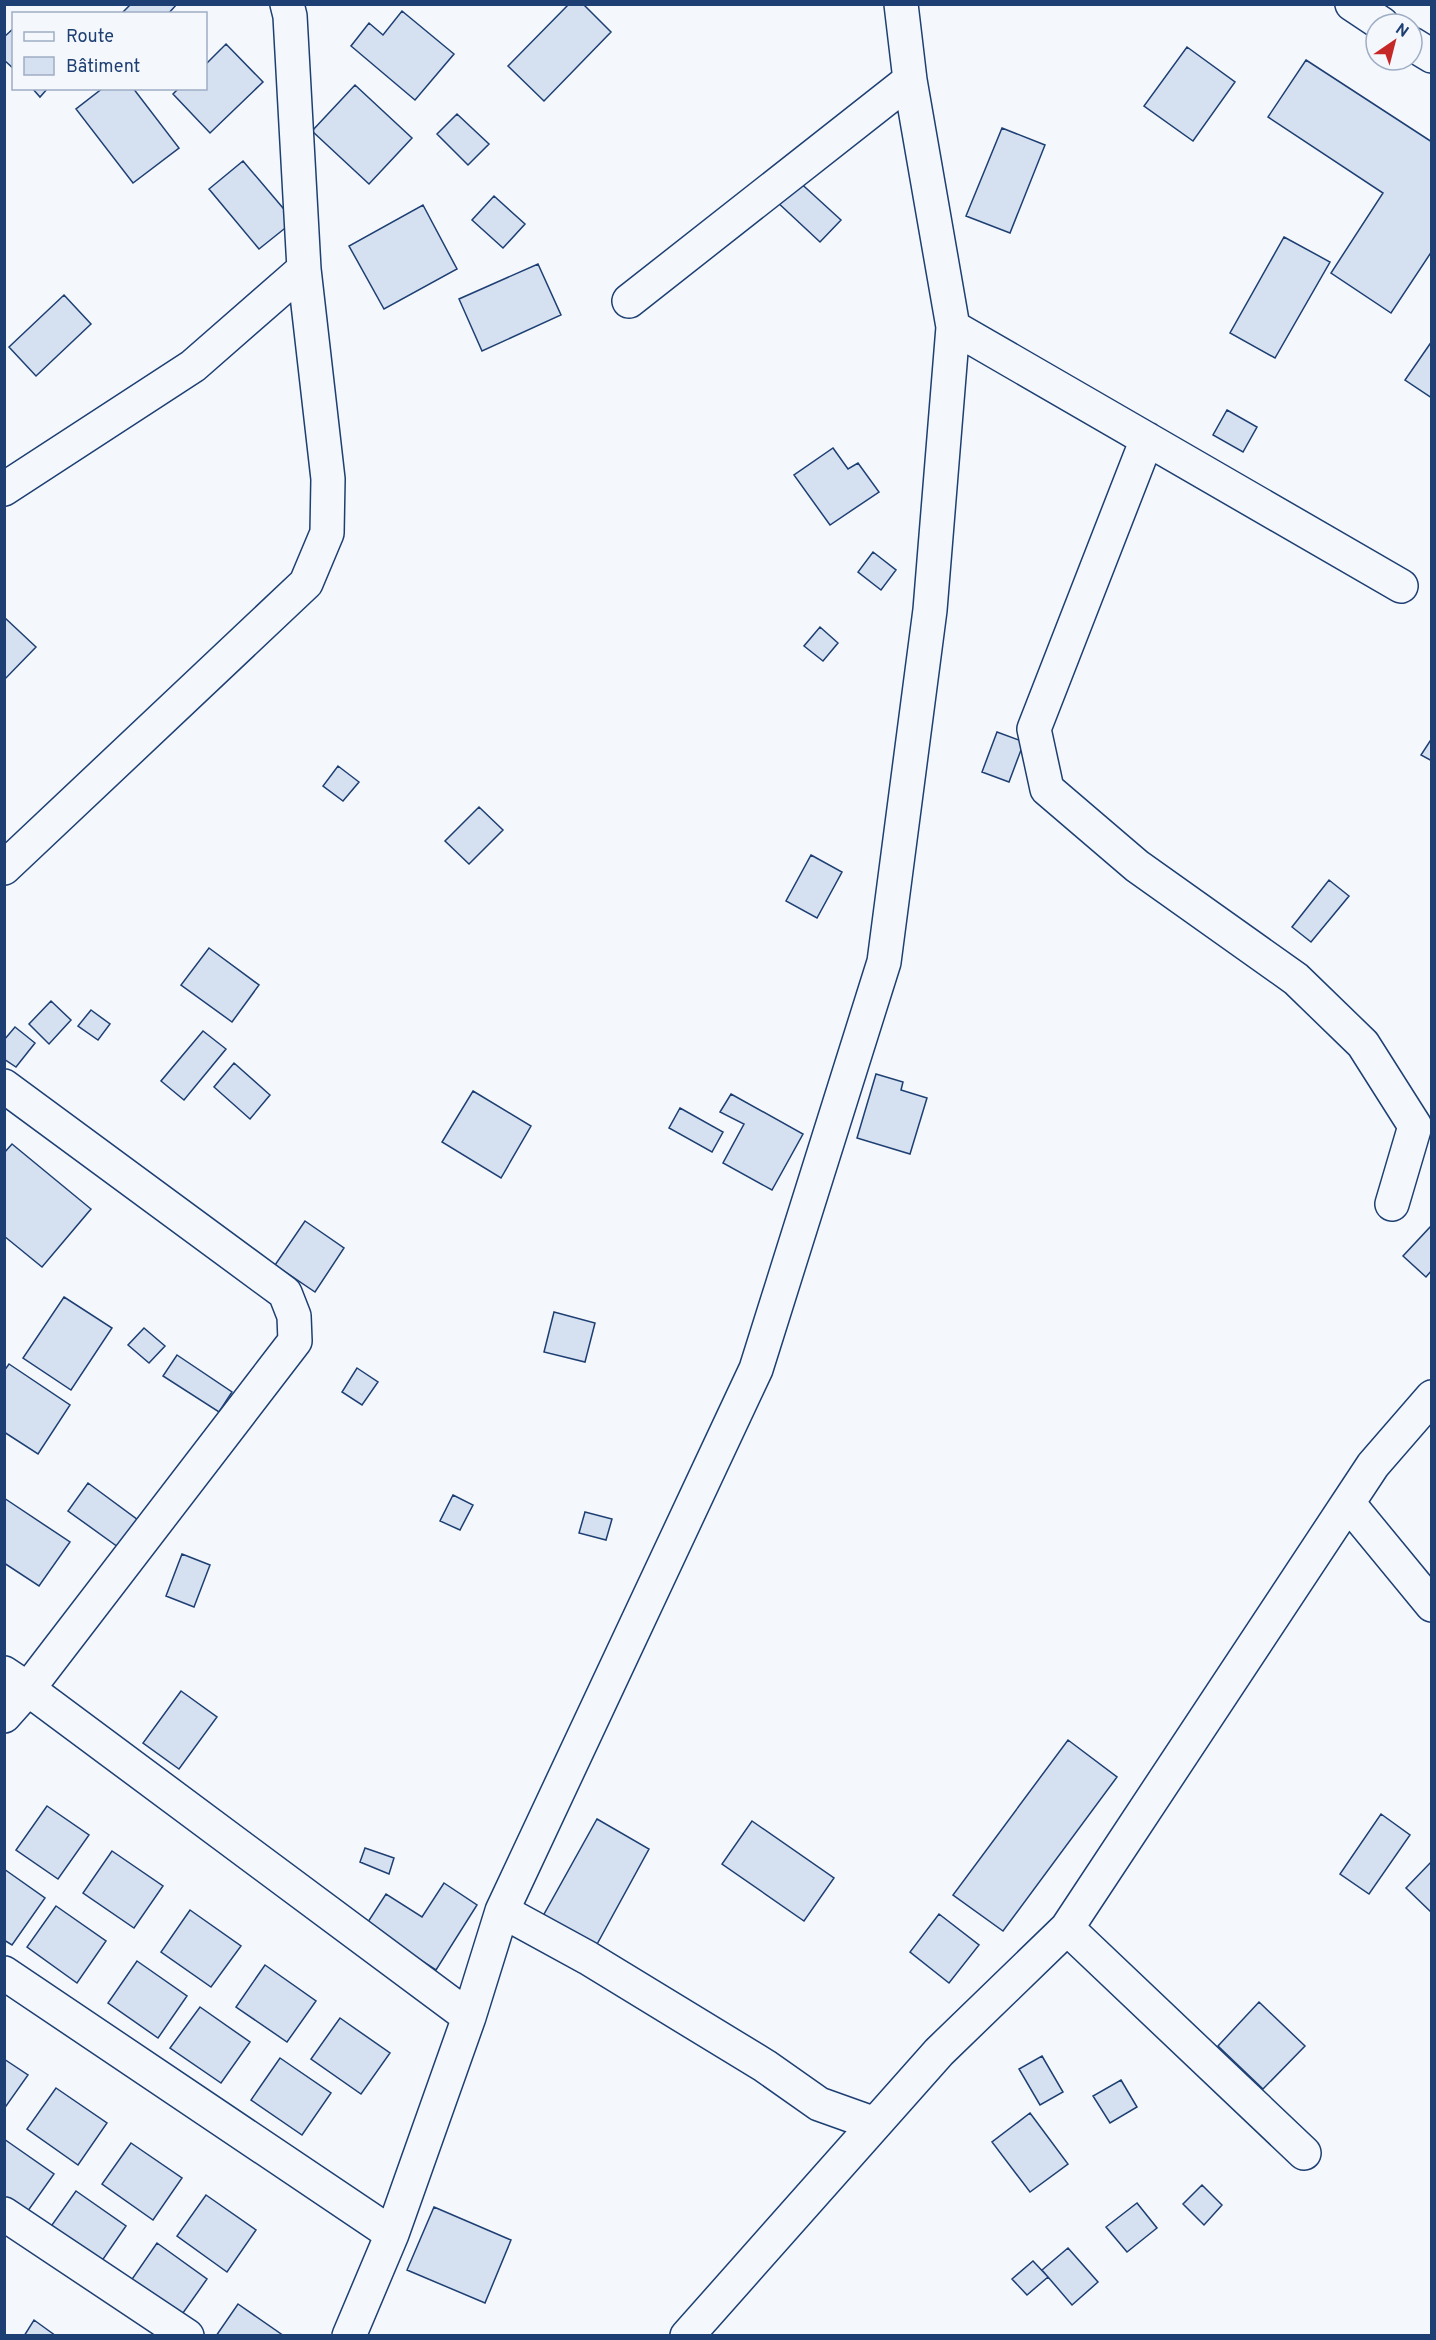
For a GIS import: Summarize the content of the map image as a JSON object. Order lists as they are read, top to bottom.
{
  "legend": ["Route", "Bâtiment"],
  "north": "top right"
}
